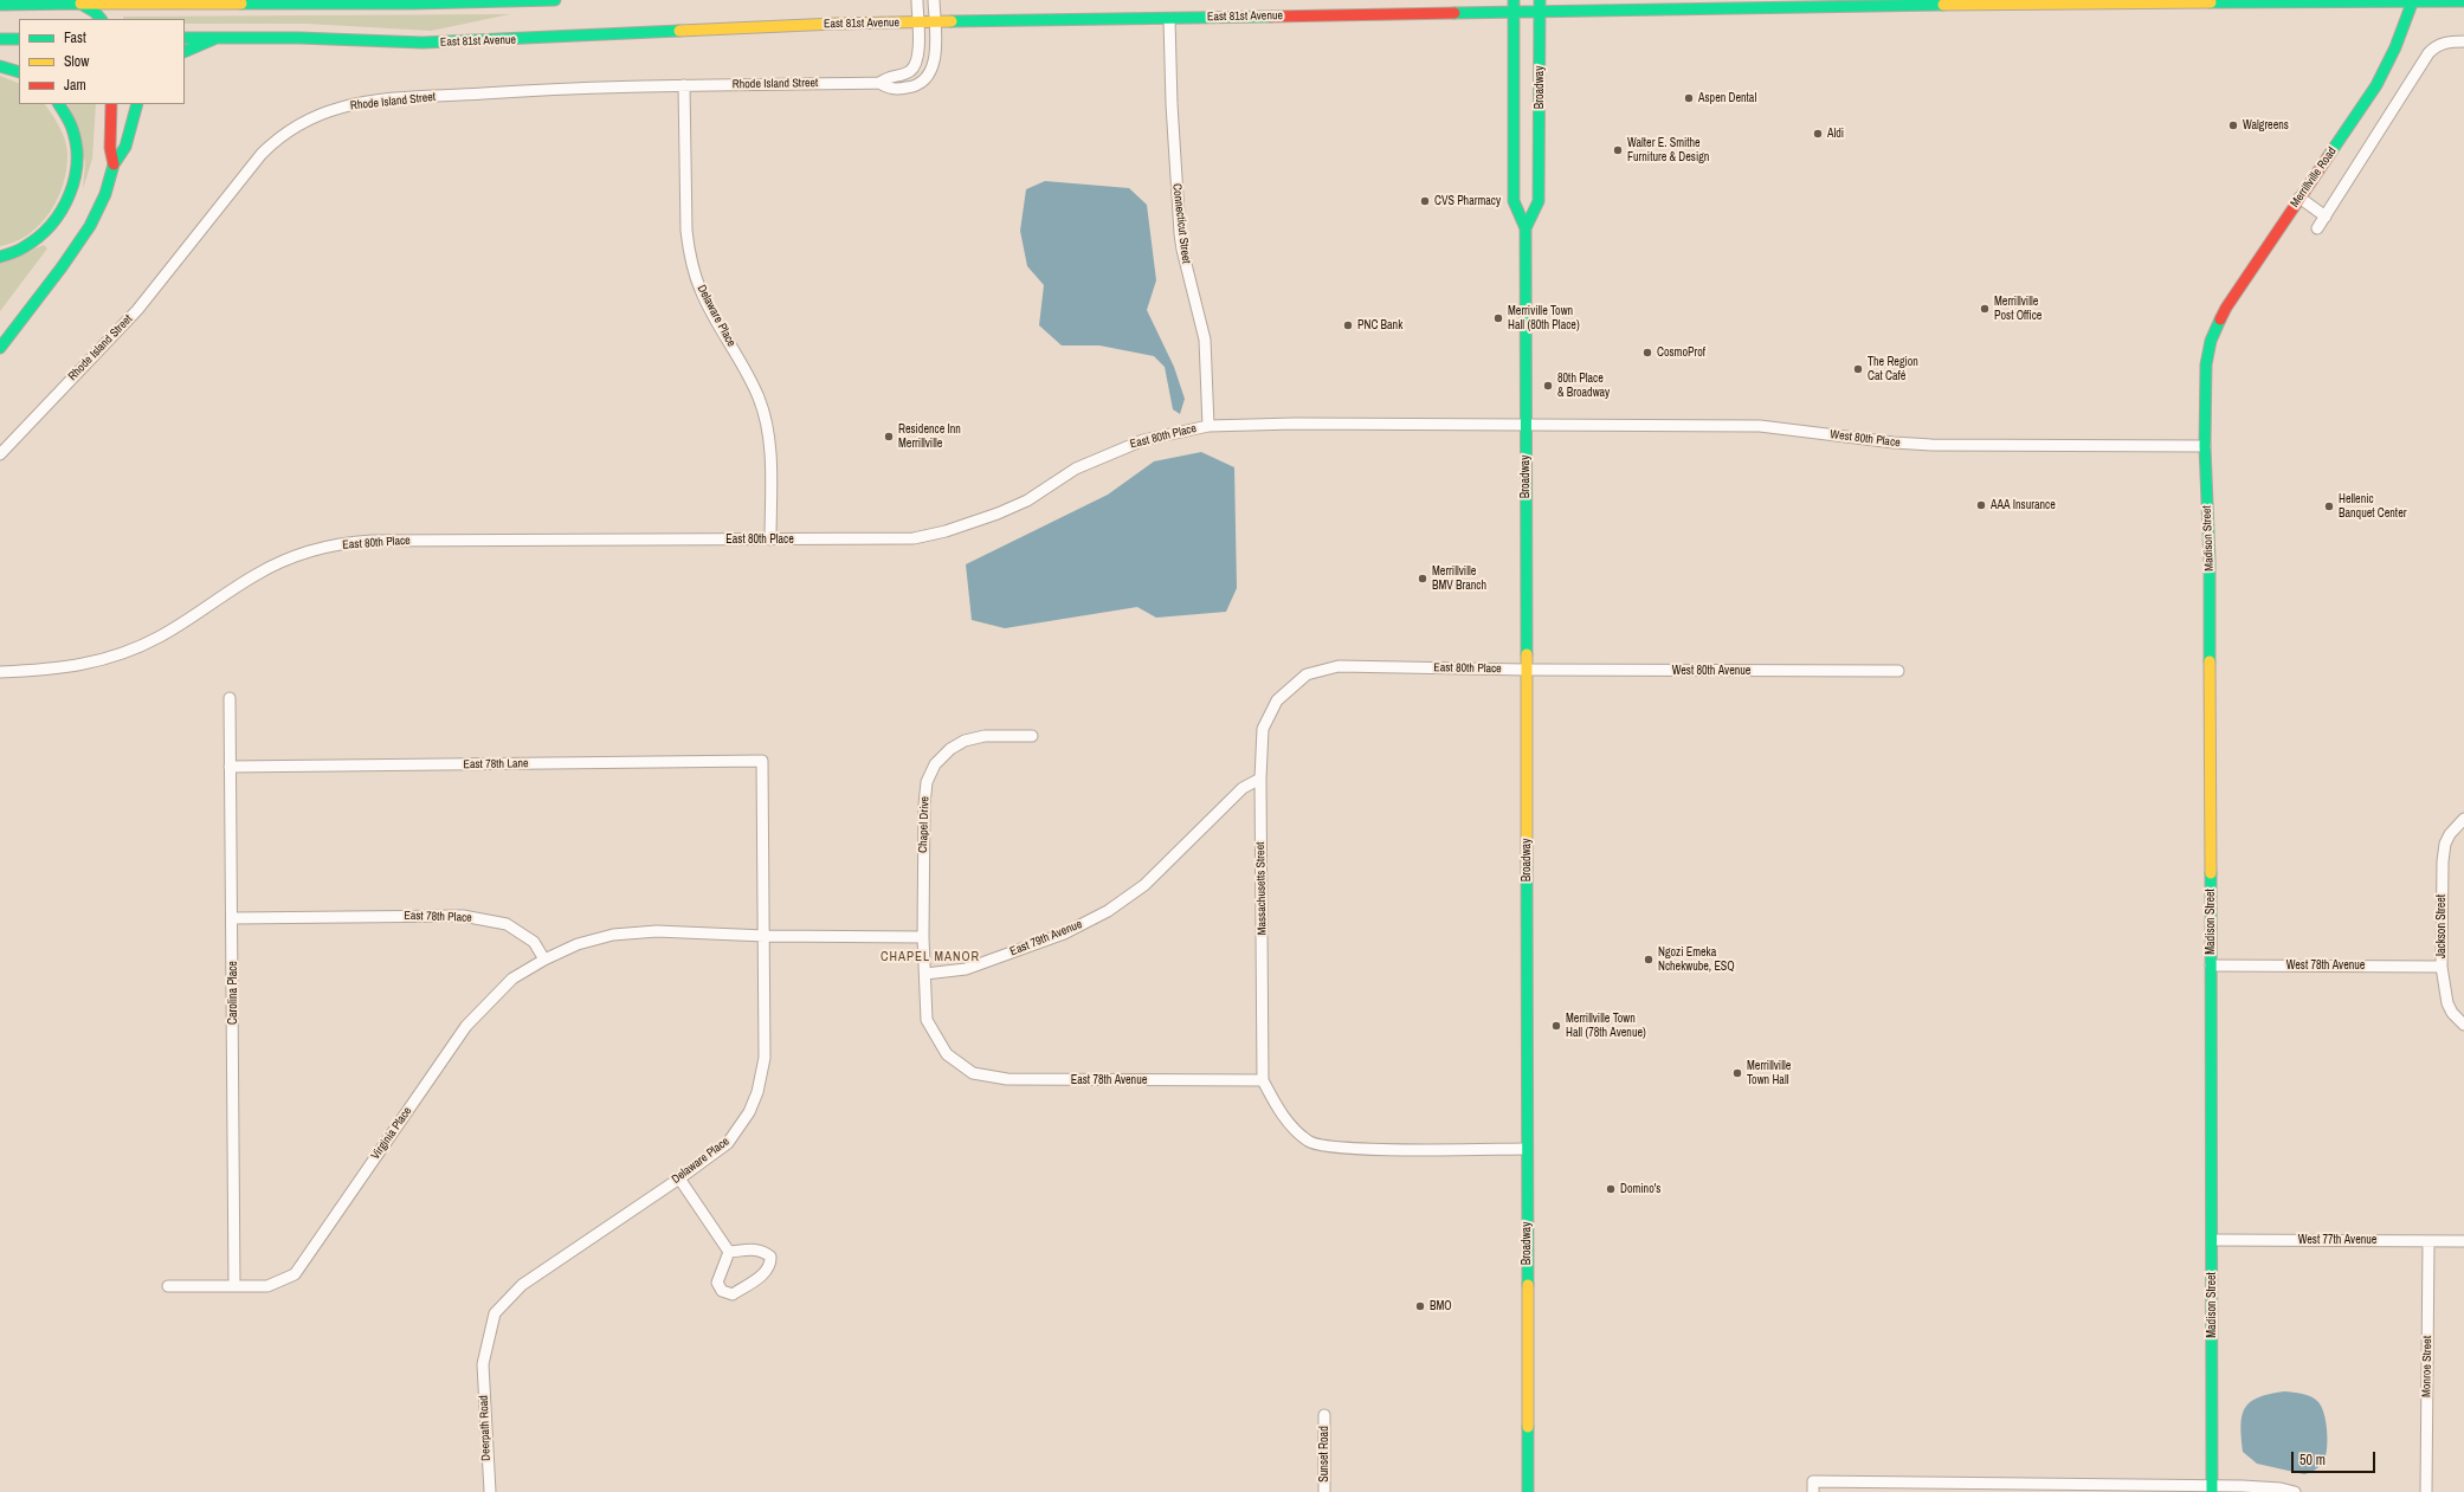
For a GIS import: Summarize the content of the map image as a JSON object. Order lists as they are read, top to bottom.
{
  "streets": {
    "main road": [
      "East 81st Avenue",
      "Broadway",
      "Merrillville Road",
      "Madison Street"
    ],
    "street": [
      "Rhode Island Street",
      "Connecticut Street",
      "Delaware Place",
      "East 80th Place",
      "West 80th Place",
      "West 80th Avenue",
      "East 78th Lane",
      "Chapel Drive",
      "Massachusetts Street",
      "East 78th Place",
      "Jackson Street",
      "East 79th Avenue",
      "West 78th Avenue",
      "Carolina Place",
      "East 78th Avenue",
      "Virginia Place",
      "West 77th Avenue",
      "Monroe Street",
      "Deerpath Road",
      "Sunset Road"
    ]
  },
  "crossings": [
    ["East 81st Avenue", "Rhode Island Street"],
    ["East 81st Avenue", "Broadway"],
    ["East 81st Avenue", "Merrillville Road"],
    ["East 81st Avenue", "Connecticut Street"],
    ["Rhode Island Street", "Delaware Place"],
    ["Broadway", "East 80th Place"],
    ["Broadway", "West 80th Place"],
    ["Broadway", "West 80th Avenue"],
    ["Merrillville Road", "Madison Street"],
    ["Connecticut Street", "East 80th Place"],
    ["Delaware Place", "East 80th Place"],
    ["Delaware Place", "East 78th Lane"],
    ["Delaware Place", "Deerpath Road"],
    ["East 80th Place", "West 80th Place"],
    ["East 80th Place", "West 80th Avenue"],
    ["East 80th Place", "Massachusetts Street"],
    ["West 80th Place", "Madison Street"],
    ["Madison Street", "West 78th Avenue"],
    ["Madison Street", "West 77th Avenue"],
    ["East 78th Lane", "Carolina Place"],
    ["Chapel Drive", "East 78th Avenue"],
    ["Massachusetts Street", "East 79th Avenue"],
    ["Massachusetts Street", "East 78th Avenue"],
    ["East 78th Place", "Carolina Place"],
    ["East 78th Place", "Virginia Place"],
    ["Jackson Street", "West 78th Avenue"],
    ["East 79th Avenue", "East 78th Avenue"],
    ["Carolina Place", "Virginia Place"],
    ["West 77th Avenue", "Monroe Street"]
  ],
  "districts": ["CHAPEL MANOR"],
  "places": [
    "Aspen Dental",
    "Walgreens",
    "Aldi",
    "Walter E. Smithe Furniture & Design",
    "CVS Pharmacy",
    "Merrillville Post Office",
    "Merriville Town Hall (80th Place)",
    "PNC Bank",
    "CosmoProf",
    "The Region Cat Café",
    "80th Place & Broadway",
    "Residence Inn Merrillville",
    "AAA Insurance",
    "Hellenic Banquet Center",
    "Merrillville BMV Branch",
    "Ngozi Emeka Nchekwube, ESQ",
    "Merrillville Town Hall (78th Avenue)",
    "Merrillville Town Hall",
    "Domino's",
    "BMO"
  ],
  "legend": ["Fast", "Slow", "Jam"],
  "scale_bar": "50 m"
}
